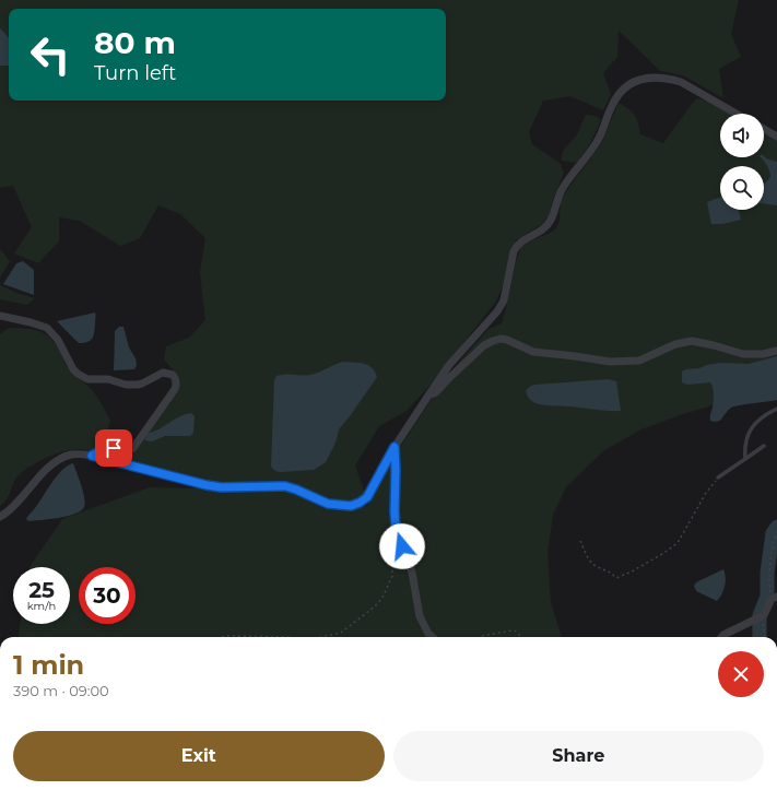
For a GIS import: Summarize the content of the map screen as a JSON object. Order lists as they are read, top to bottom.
{
  "page": {
    "turn": ["80 m", "Turn left"],
    "speed": "25 km/h",
    "limit": "30",
    "heading": ["1 min", "390 m · 09:00"],
    "buttons": ["Exit", "Share"]
  }
}
